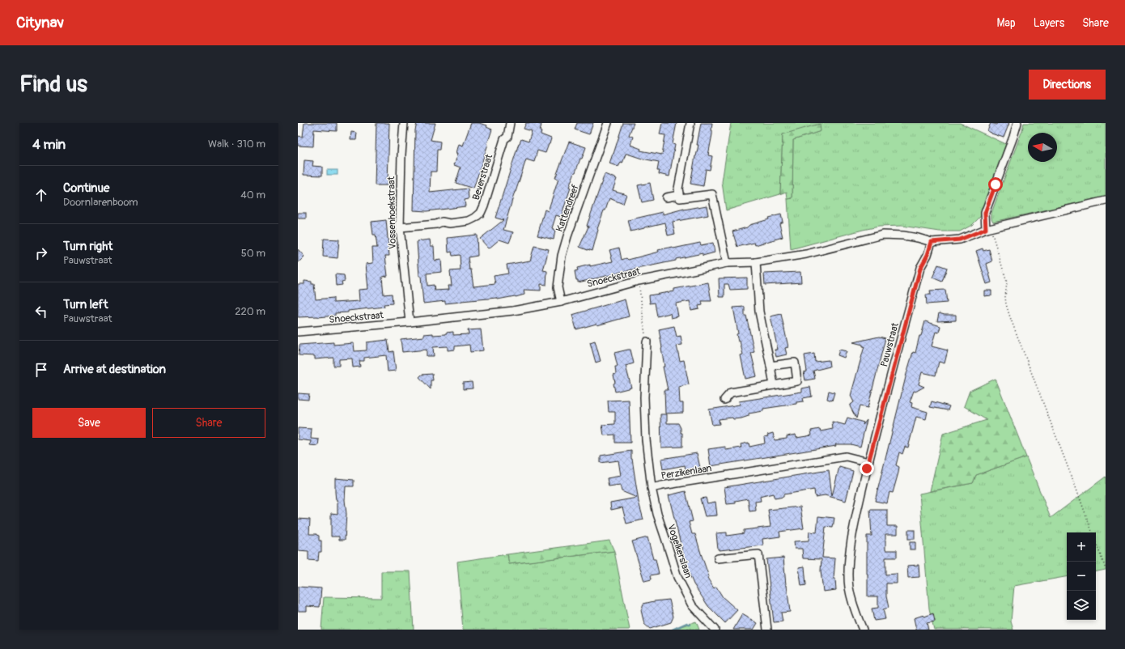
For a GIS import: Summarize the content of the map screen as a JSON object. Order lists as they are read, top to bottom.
{
  "streets": {
    "street": [
      "Beverstraat",
      "Kattendreef",
      "Vossenhoekstraat",
      "Snoeckstraat",
      "Pauwstraat",
      "Perzikenlaan",
      "Vogelkerslaan"
    ]
  },
  "crossings": [
    ["Beverstraat", "Vossenhoekstraat"],
    ["Kattendreef", "Snoeckstraat"],
    ["Vossenhoekstraat", "Snoeckstraat"],
    ["Snoeckstraat", "Pauwstraat"],
    ["Pauwstraat", "Perzikenlaan"],
    ["Perzikenlaan", "Vogelkerslaan"]
  ],
  "north": "left",
  "page": {
    "header": "Citynav",
    "nav": ["Map", "Layers", "Share"],
    "buttons": [
      "Directions",
      ["Save", "Share"]
    ],
    "title": "Find us",
    "heading": ["4 min", "Walk · 310 m"],
    "list": [
      ["Continue", "Doornlarenboom", "40 m"],
      ["Turn right", "Pauwstraat", "50 m"],
      ["Turn left", "Pauwstraat", "220 m"],
      "Arrive at destination"
    ],
    "map_buttons": ["+", "−"]
  }
}
